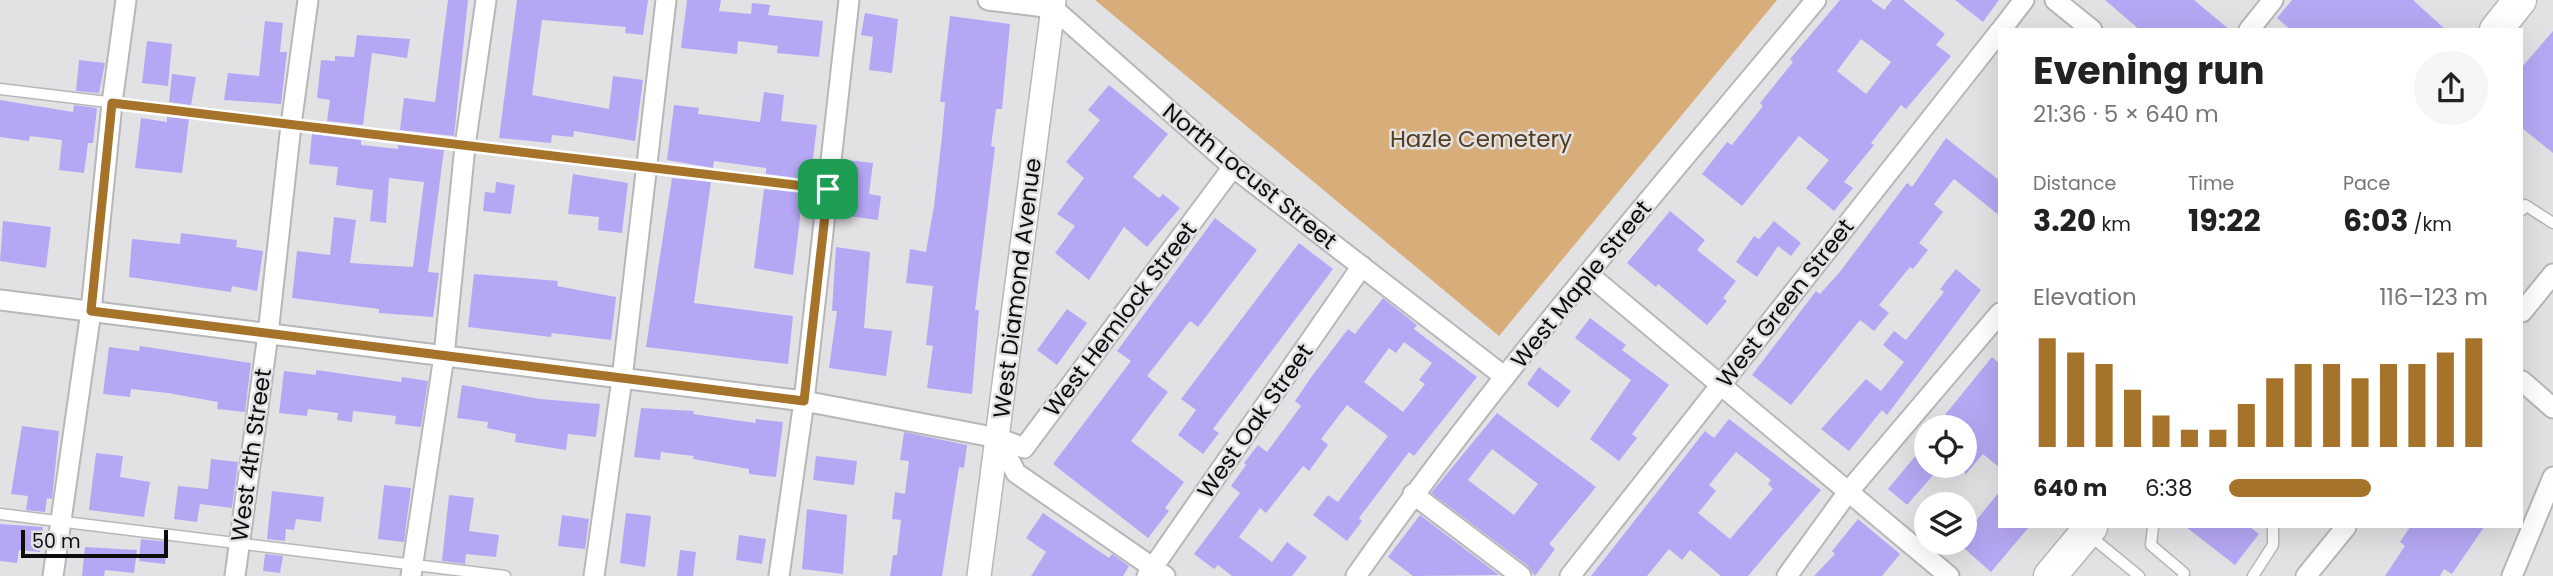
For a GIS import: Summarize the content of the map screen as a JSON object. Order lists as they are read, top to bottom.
{
  "streets": {
    "street": [
      "North Locust Street",
      "West Maple Street",
      "West Diamond Avenue",
      "West Green Street",
      "West Hemlock Street",
      "West Oak Street",
      "West 4th Street"
    ]
  },
  "crossings": [
    ["North Locust Street", "West Maple Street"],
    ["North Locust Street", "West Diamond Avenue"],
    ["North Locust Street", "West Hemlock Street"],
    ["North Locust Street", "West Oak Street"],
    ["West Diamond Avenue", "West Hemlock Street"]
  ],
  "parks": ["Hazle Cemetery"],
  "scale_bar": "50 m",
  "page": {
    "heading": ["Evening run", "21:36 · 5 × 640 m"],
    "stats": [
      ["Distance", "3.20 km"],
      ["Time", "19:22"],
      ["Pace", "6:03 /km"]
    ],
    "chart": ["Elevation", "116–123 m"],
    "list": [
      {
        "name": "640 m",
        "note": "6:38"
      }
    ],
    "scale": "50 m"
  }
}
